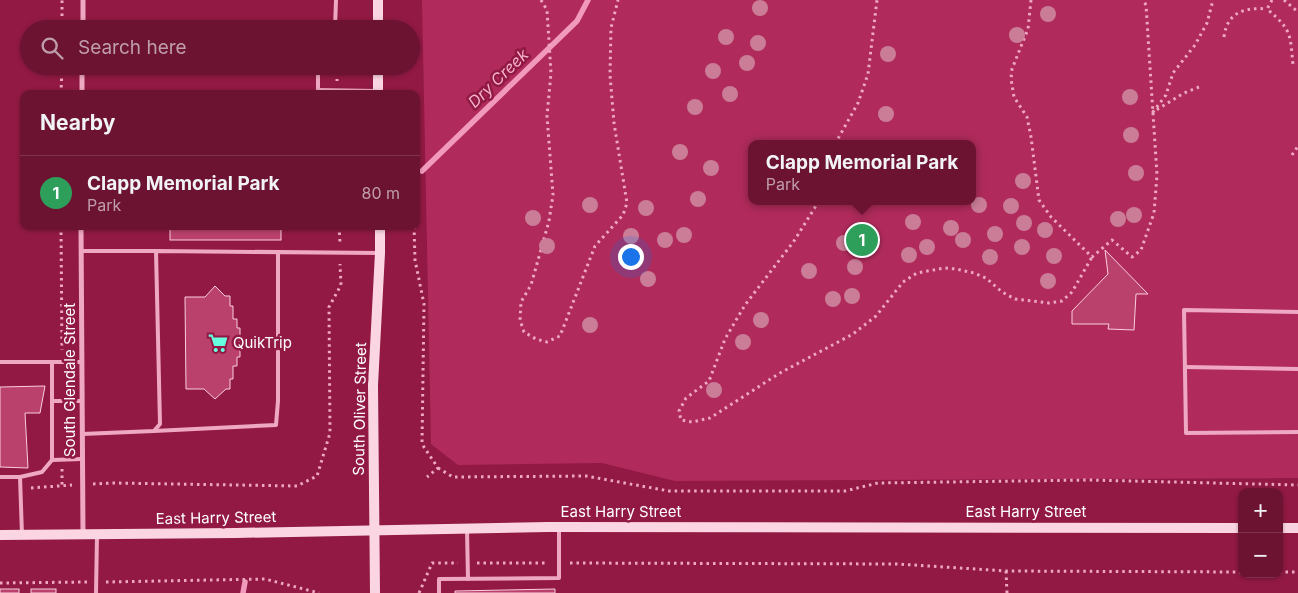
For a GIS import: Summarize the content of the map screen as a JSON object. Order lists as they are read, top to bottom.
{
  "streets": {
    "main road": ["South Oliver Street", "East Harry Street"],
    "street": ["South Glendale Street"]
  },
  "crossings": [
    ["South Glendale Street", "East Harry Street"],
    ["South Oliver Street", "East Harry Street"]
  ],
  "water": ["Dry Creek"],
  "places": {
    "supermarket": ["QuikTrip"]
  },
  "page": {
    "search": "Search here",
    "heading": "Nearby",
    "popup": ["Clapp Memorial Park", "Park"],
    "list": [
      {
        "mark": "1",
        "name": "Clapp Memorial Park",
        "note": "Park",
        "value": "80 m"
      }
    ],
    "pins": "1",
    "map_buttons": ["+", "−"]
  }
}
